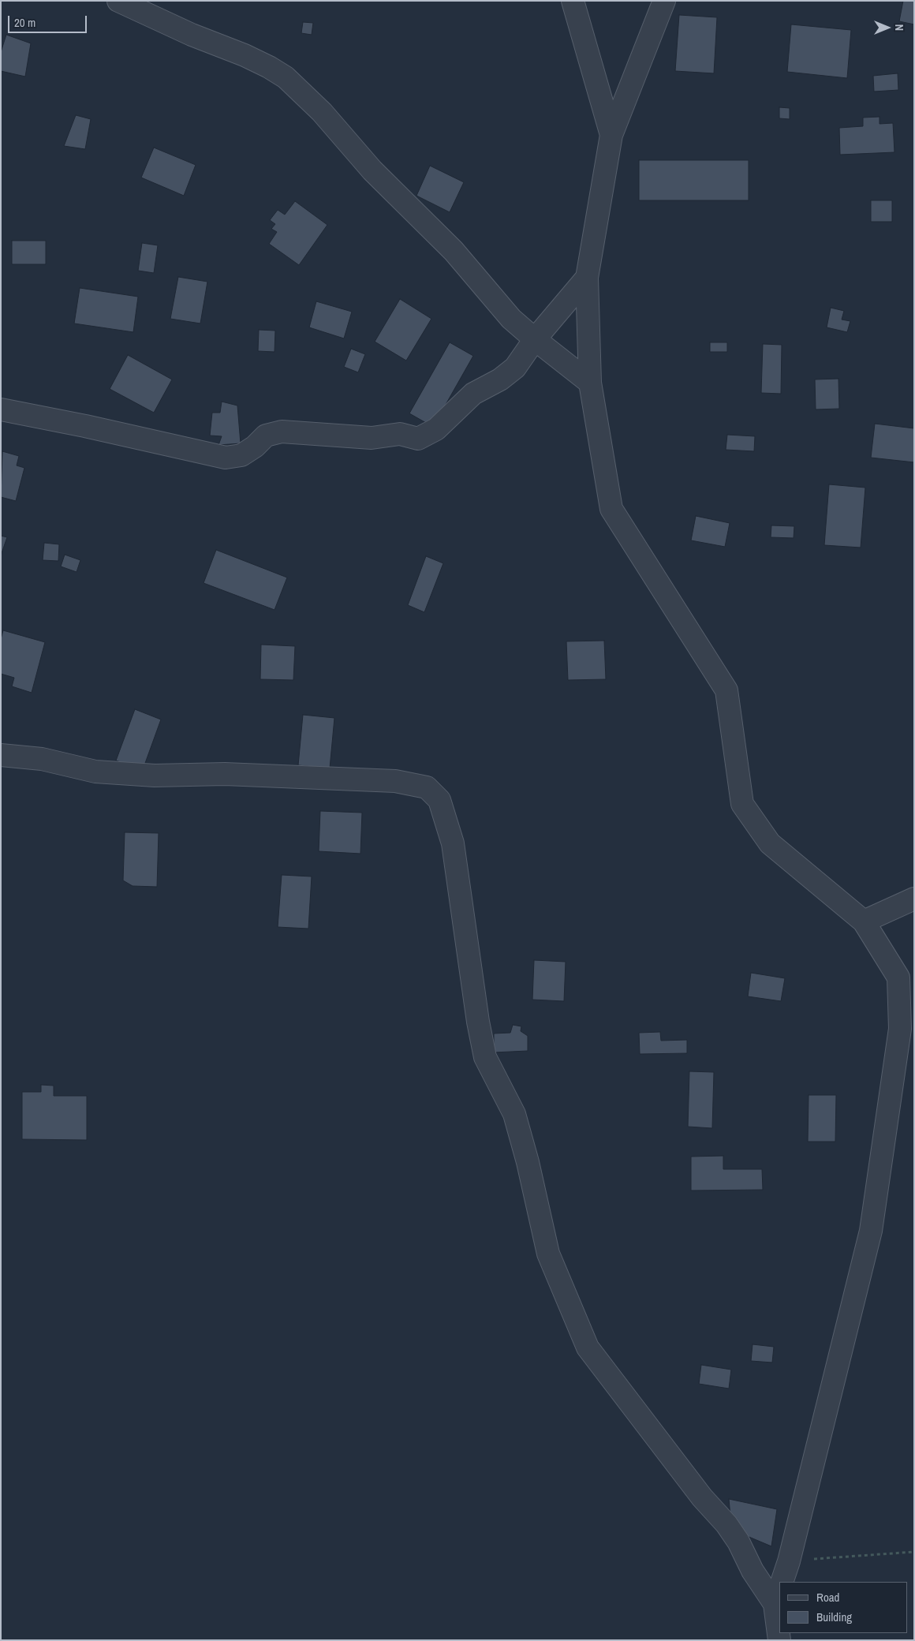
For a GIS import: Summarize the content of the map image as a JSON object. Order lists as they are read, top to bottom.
{
  "legend": ["Road", "Building"],
  "scale_bar": "20 m",
  "north": "right"
}
